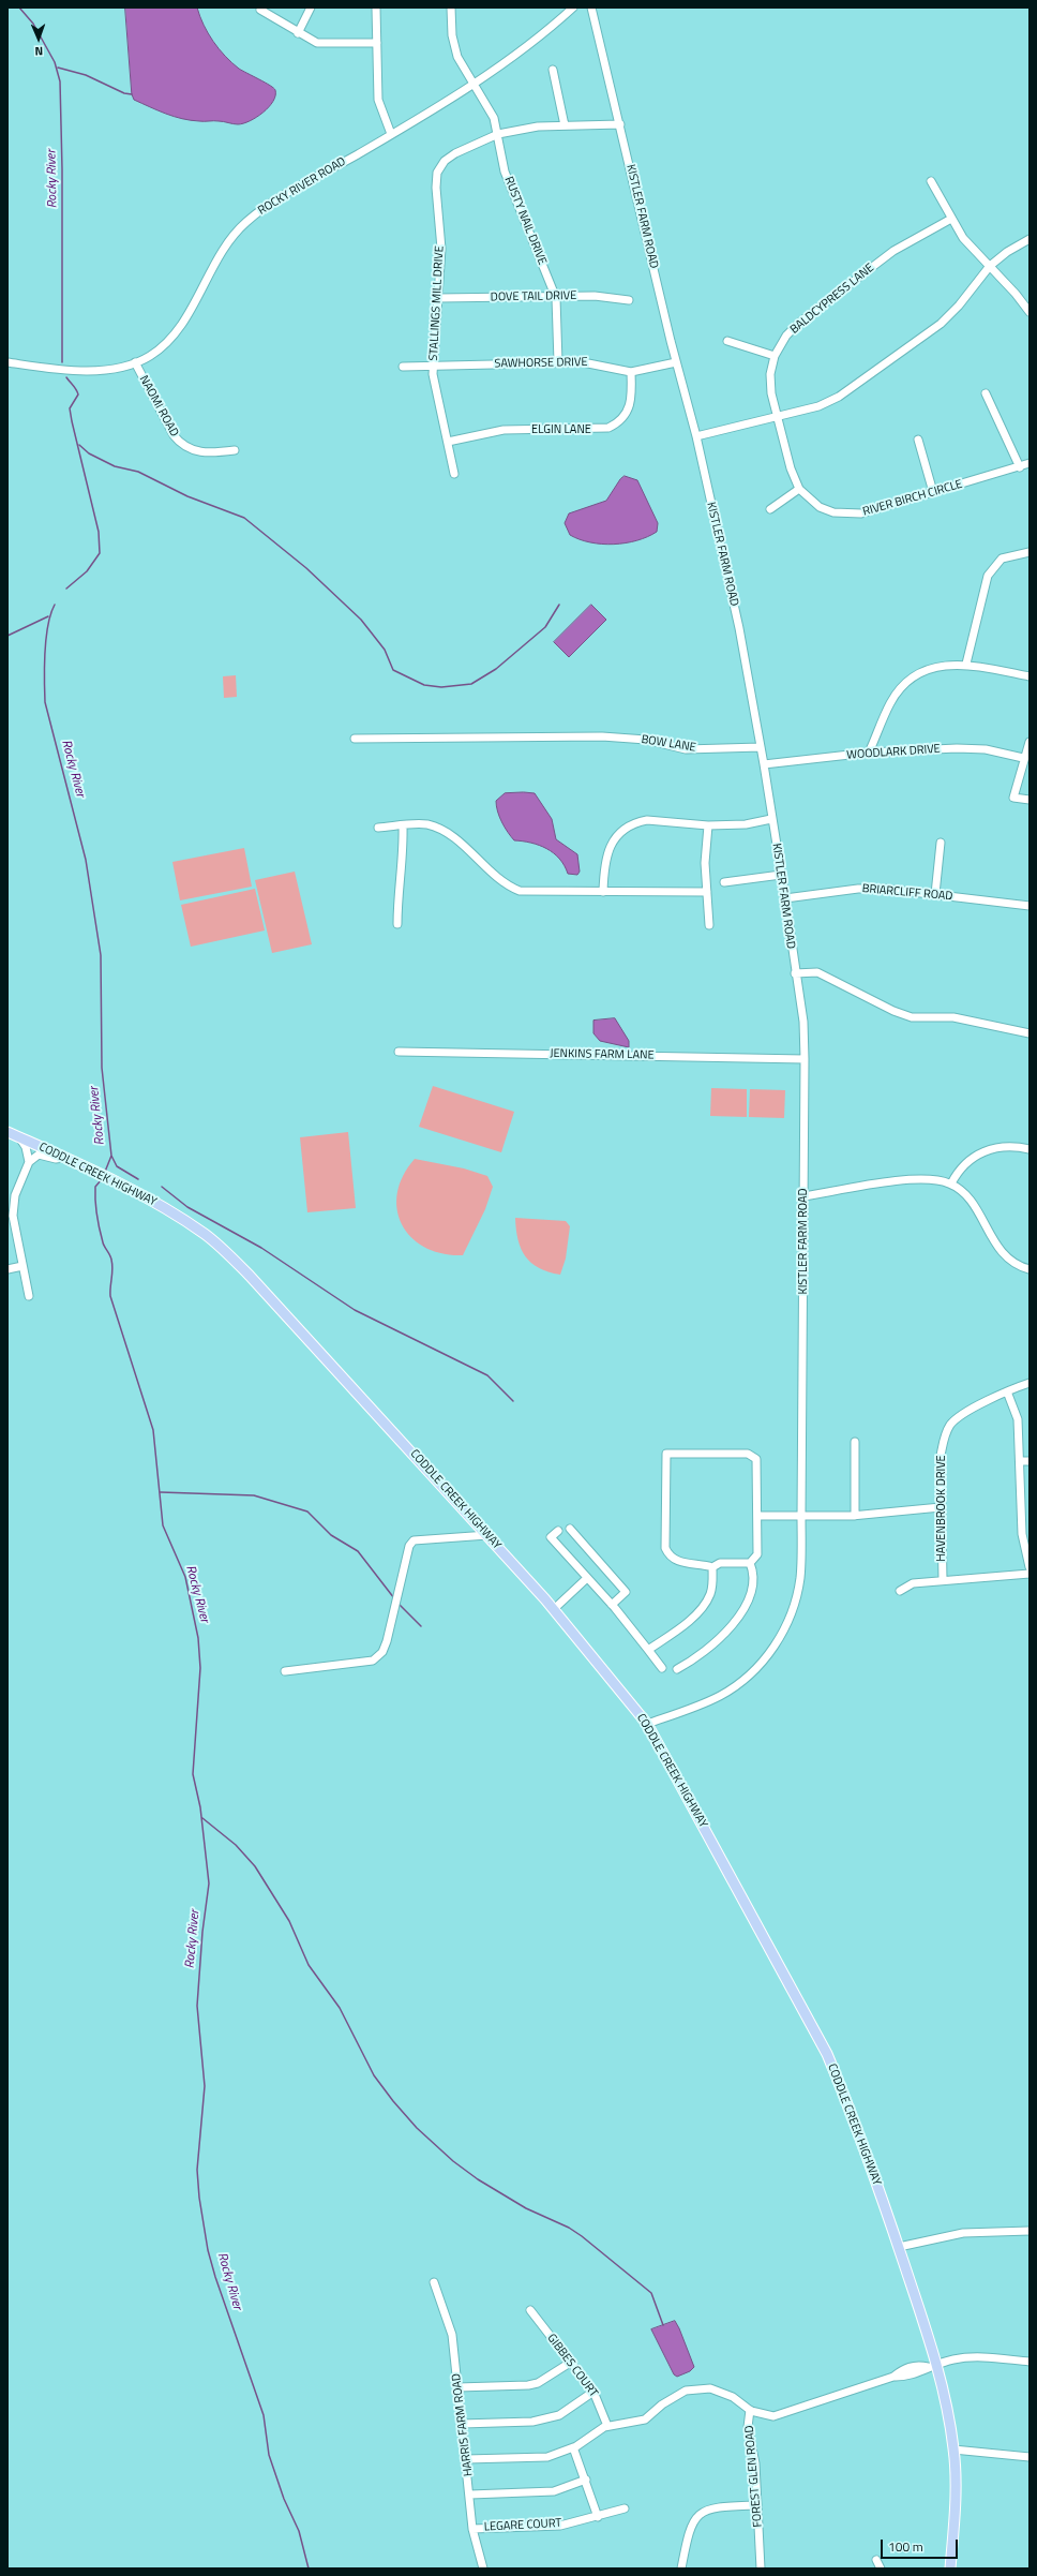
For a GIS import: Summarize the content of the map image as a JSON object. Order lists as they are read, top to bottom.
{
  "streets": {
    "main road": ["CODDLE CREEK HIGHWAY"],
    "street": [
      "ROCKY RIVER ROAD",
      "KISTLER FARM ROAD",
      "RUSTY NAIL DRIVE",
      "DOVE TAIL DRIVE",
      "BALDCYPRESS LANE",
      "STALLINGS MILL DRIVE",
      "SAWHORSE DRIVE",
      "NAOMI ROAD",
      "ELGIN LANE",
      "RIVER BIRCH CIRCLE",
      "BOW LANE",
      "WOODLARK DRIVE",
      "BRIARCLIFF ROAD",
      "JENKINS FARM LANE",
      "HAVENBROOK DRIVE",
      "GIBBES COURT",
      "HARRIS FARM ROAD",
      "FOREST GLEN ROAD",
      "LEGARE COURT"
    ]
  },
  "crossings": [
    ["ROCKY RIVER ROAD", "RUSTY NAIL DRIVE"],
    ["ROCKY RIVER ROAD", "NAOMI ROAD"],
    ["KISTLER FARM ROAD", "STALLINGS MILL DRIVE"],
    ["KISTLER FARM ROAD", "SAWHORSE DRIVE"],
    ["KISTLER FARM ROAD", "BOW LANE"],
    ["KISTLER FARM ROAD", "WOODLARK DRIVE"],
    ["KISTLER FARM ROAD", "BRIARCLIFF ROAD"],
    ["KISTLER FARM ROAD", "JENKINS FARM LANE"],
    ["KISTLER FARM ROAD", "CODDLE CREEK HIGHWAY"],
    ["RUSTY NAIL DRIVE", "DOVE TAIL DRIVE"],
    ["RUSTY NAIL DRIVE", "STALLINGS MILL DRIVE"],
    ["RUSTY NAIL DRIVE", "SAWHORSE DRIVE"],
    ["DOVE TAIL DRIVE", "STALLINGS MILL DRIVE"],
    ["BALDCYPRESS LANE", "RIVER BIRCH CIRCLE"],
    ["STALLINGS MILL DRIVE", "SAWHORSE DRIVE"],
    ["STALLINGS MILL DRIVE", "ELGIN LANE"],
    ["SAWHORSE DRIVE", "ELGIN LANE"],
    ["HARRIS FARM ROAD", "LEGARE COURT"]
  ],
  "water": ["Rocky River"],
  "scale_bar": "100 m",
  "north": "bottom"
}
